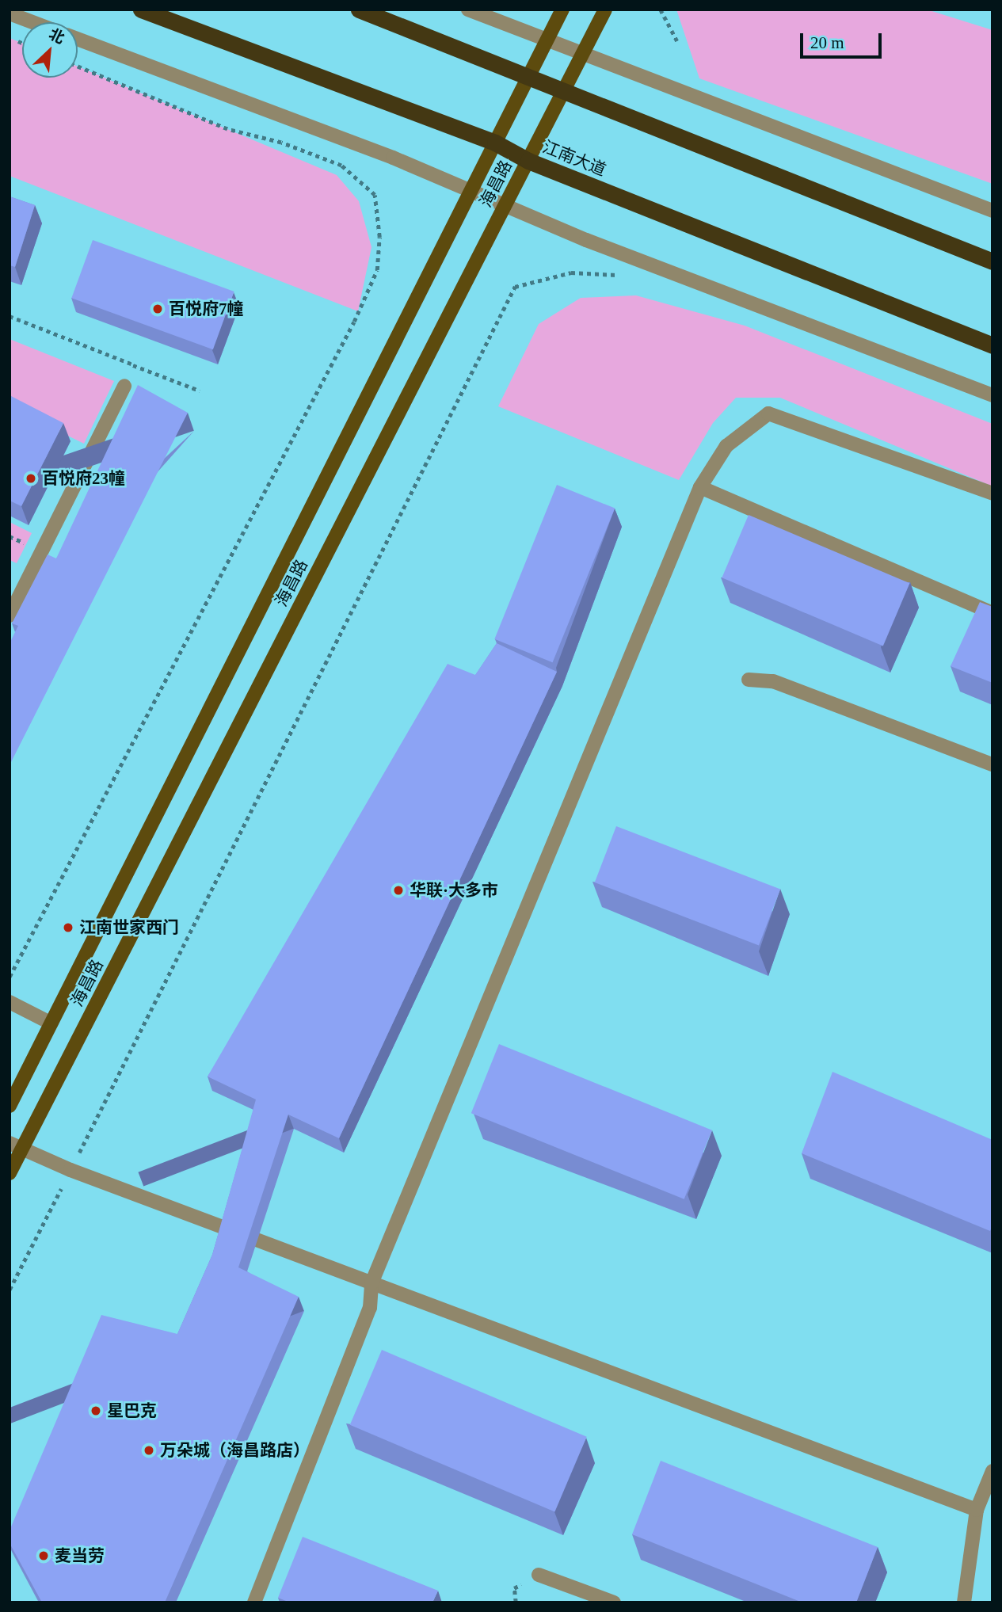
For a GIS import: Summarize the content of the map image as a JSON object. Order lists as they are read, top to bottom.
{
  "streets": {
    "highway": ["江南大道"],
    "main road": ["海昌路"]
  },
  "crossings": [
    ["江南大道", "海昌路"]
  ],
  "places": [
    "百悦府7幢",
    "百悦府23幢",
    "华联·大多市",
    "江南世家西门",
    "星巴克",
    "万朵城（海昌路店）",
    "麦当劳"
  ],
  "scale_bar": "20 m",
  "north": "top right"
}
